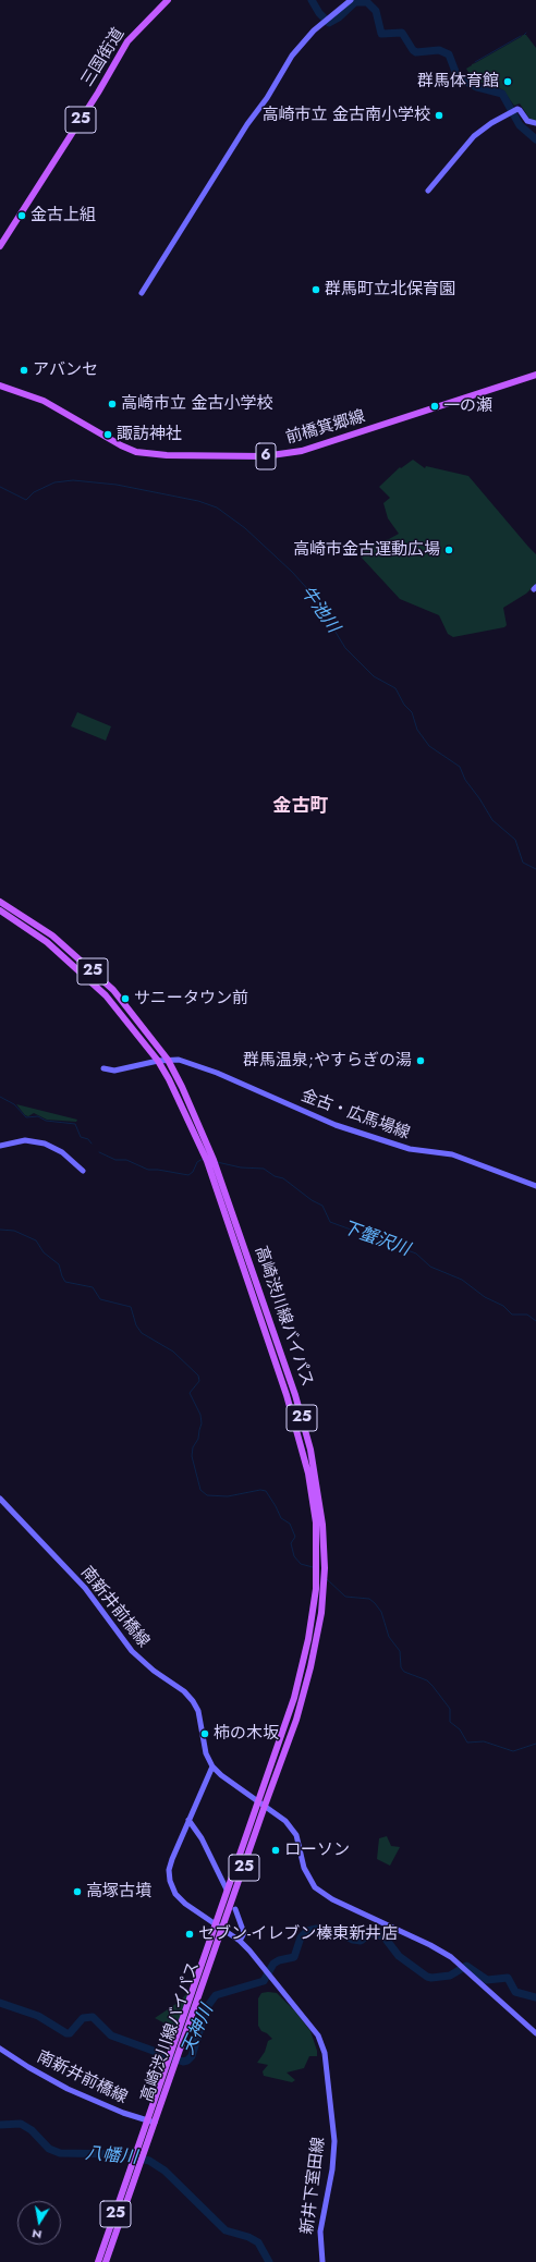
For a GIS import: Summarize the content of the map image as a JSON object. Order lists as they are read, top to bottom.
{
  "streets": {
    "main road": [
      "三国街道",
      "25",
      "前橋箕郷線",
      "6",
      "金古・広馬場線",
      "高崎渋川線バイパス",
      "南新井前橋線",
      "新井下室田線"
    ]
  },
  "crossings": [
    ["金古・広馬場線", "高崎渋川線バイパス"],
    ["高崎渋川線バイパス", "南新井前橋線"],
    ["高崎渋川線バイパス", "新井下室田線"],
    ["南新井前橋線", "新井下室田線"]
  ],
  "districts": ["金古町"],
  "water": [
    "牛池川",
    "下蟹沢川",
    "天神川",
    "八幡川"
  ],
  "places": [
    "群馬体育館",
    "高崎市立 金古南小学校",
    "金古上組",
    "群馬町立北保育園",
    "アバンセ",
    "高崎市立 金古小学校",
    "一の瀬",
    "諏訪神社",
    "高崎市金古運動広場",
    "サニータウン前",
    "群馬温泉;やすらぎの湯",
    "柿の木坂",
    "ローソン",
    "高塚古墳",
    "セブン-イレブン榛東新井店"
  ],
  "north": "bottom"
}
